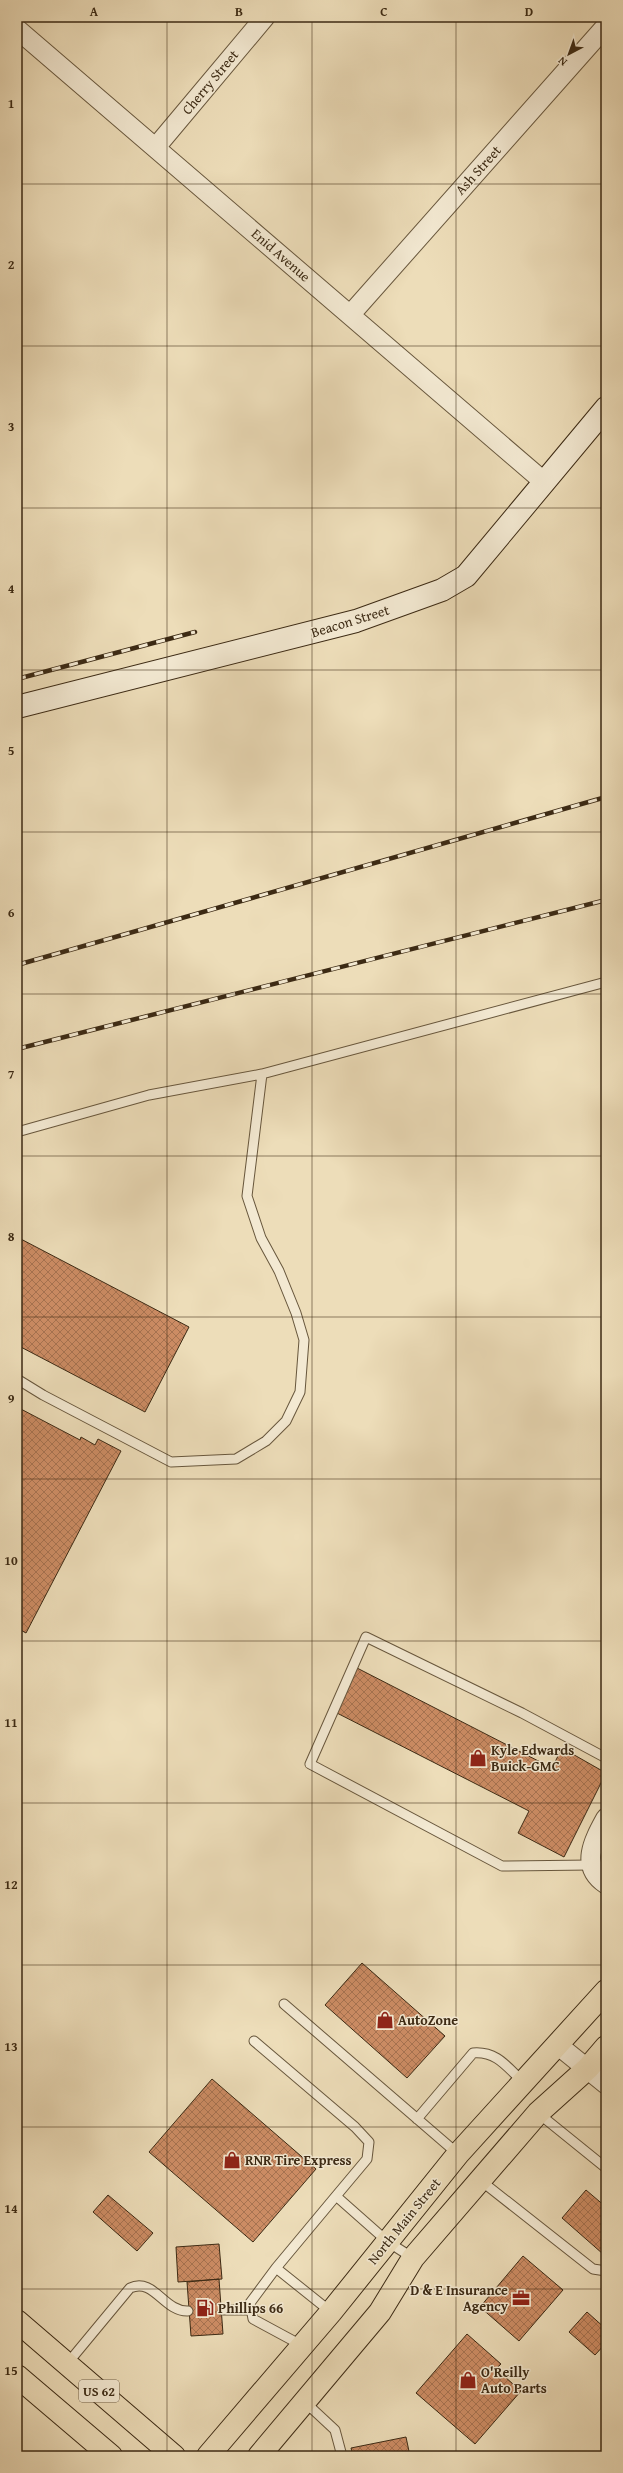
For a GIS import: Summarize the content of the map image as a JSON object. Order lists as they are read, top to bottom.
{
  "streets": {
    "main road": ["North Main Street", "US 62"],
    "street": [
      "Cherry Street",
      "Ash Street",
      "Enid Avenue",
      "Beacon Street"
    ]
  },
  "crossings": [
    ["Cherry Street", "Enid Avenue"],
    ["Ash Street", "Enid Avenue"],
    ["Enid Avenue", "Beacon Street"]
  ],
  "places": {
    "shop": [
      "Kyle Edwards Buick-GMC",
      "AutoZone",
      "RNR Tire Express",
      "O'Reilly Auto Parts"
    ],
    "office": ["D & E Insurance Agency"],
    "fuel station": ["Phillips 66"]
  },
  "north": "bottom left",
  "grid": {
    "columns": [
      "A",
      "B",
      "C",
      "D"
    ],
    "rows": [
      "1",
      "2",
      "3",
      "4",
      "5",
      "6",
      "7",
      "8",
      "9",
      "10",
      "11",
      "12",
      "13",
      "14",
      "15"
    ]
  }
}
